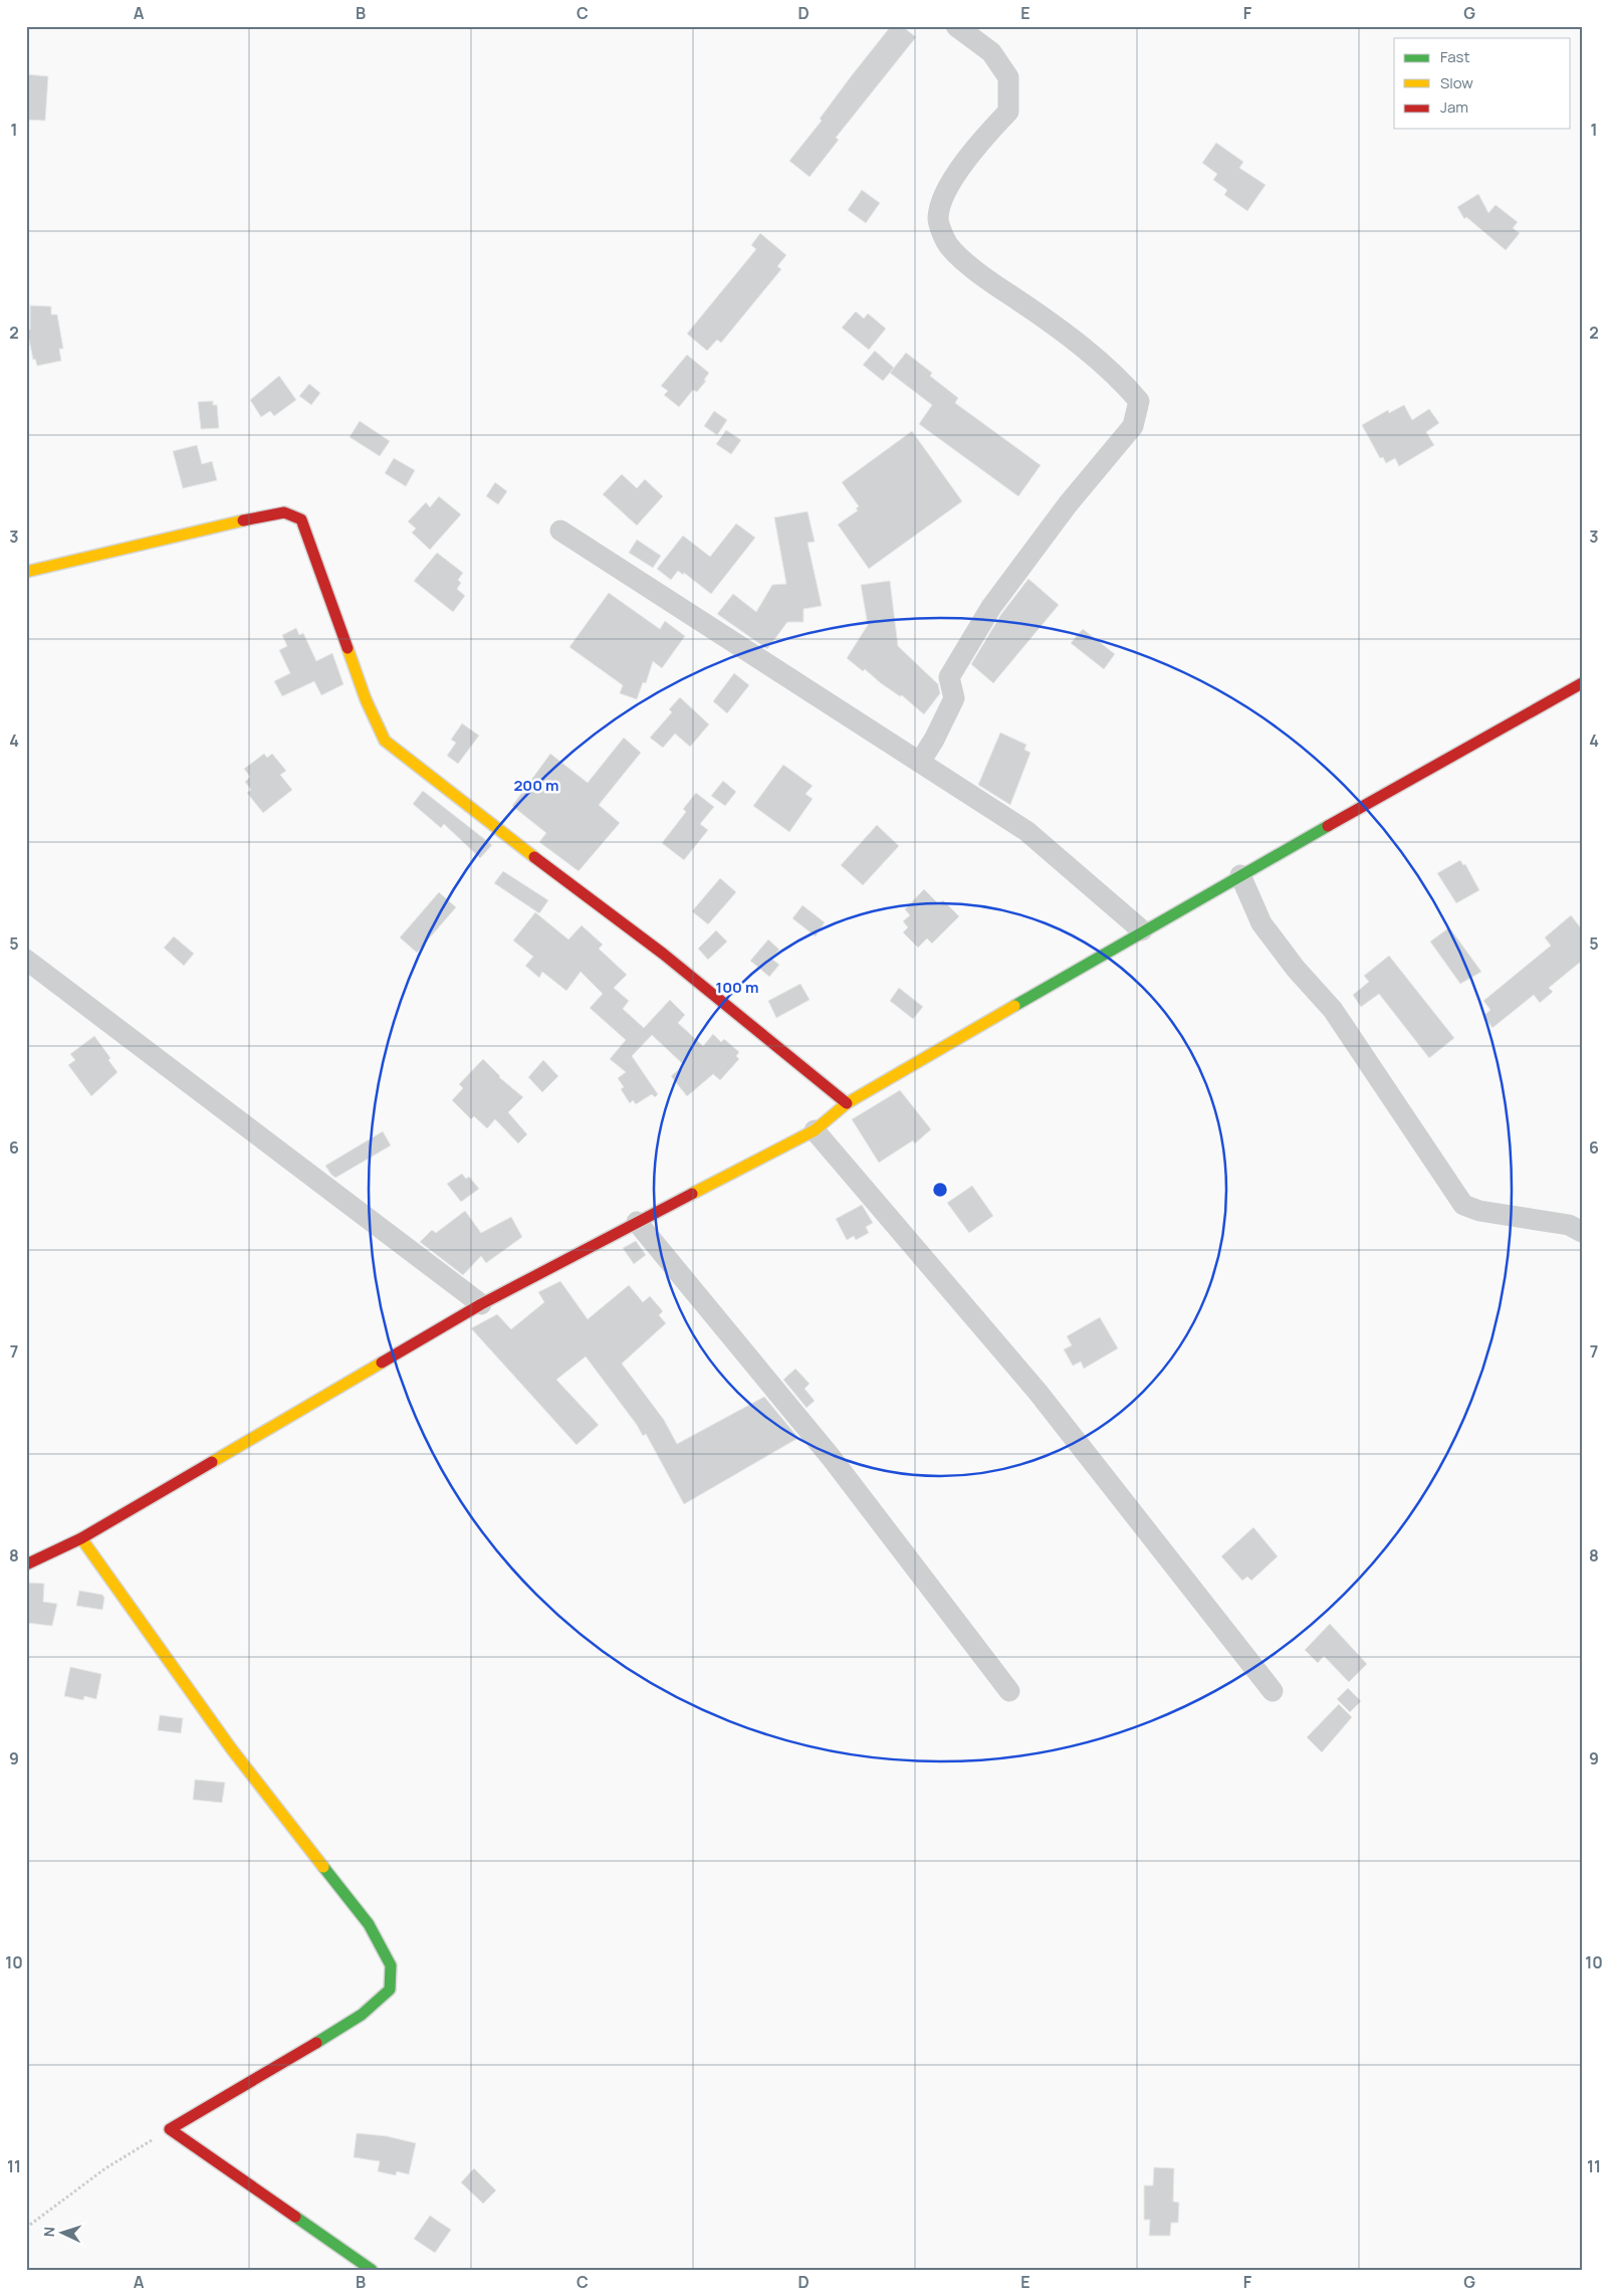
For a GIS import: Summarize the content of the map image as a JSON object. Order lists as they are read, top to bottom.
{
  "legend": ["Fast", "Slow", "Jam"],
  "north": "left",
  "grid": {
    "columns": [
      "A",
      "B",
      "C",
      "D",
      "E",
      "F",
      "G"
    ],
    "rows": [
      "1",
      "2",
      "3",
      "4",
      "5",
      "6",
      "7",
      "8",
      "9",
      "10",
      "11"
    ]
  },
  "rings": ["200 m", "100 m"]
}
